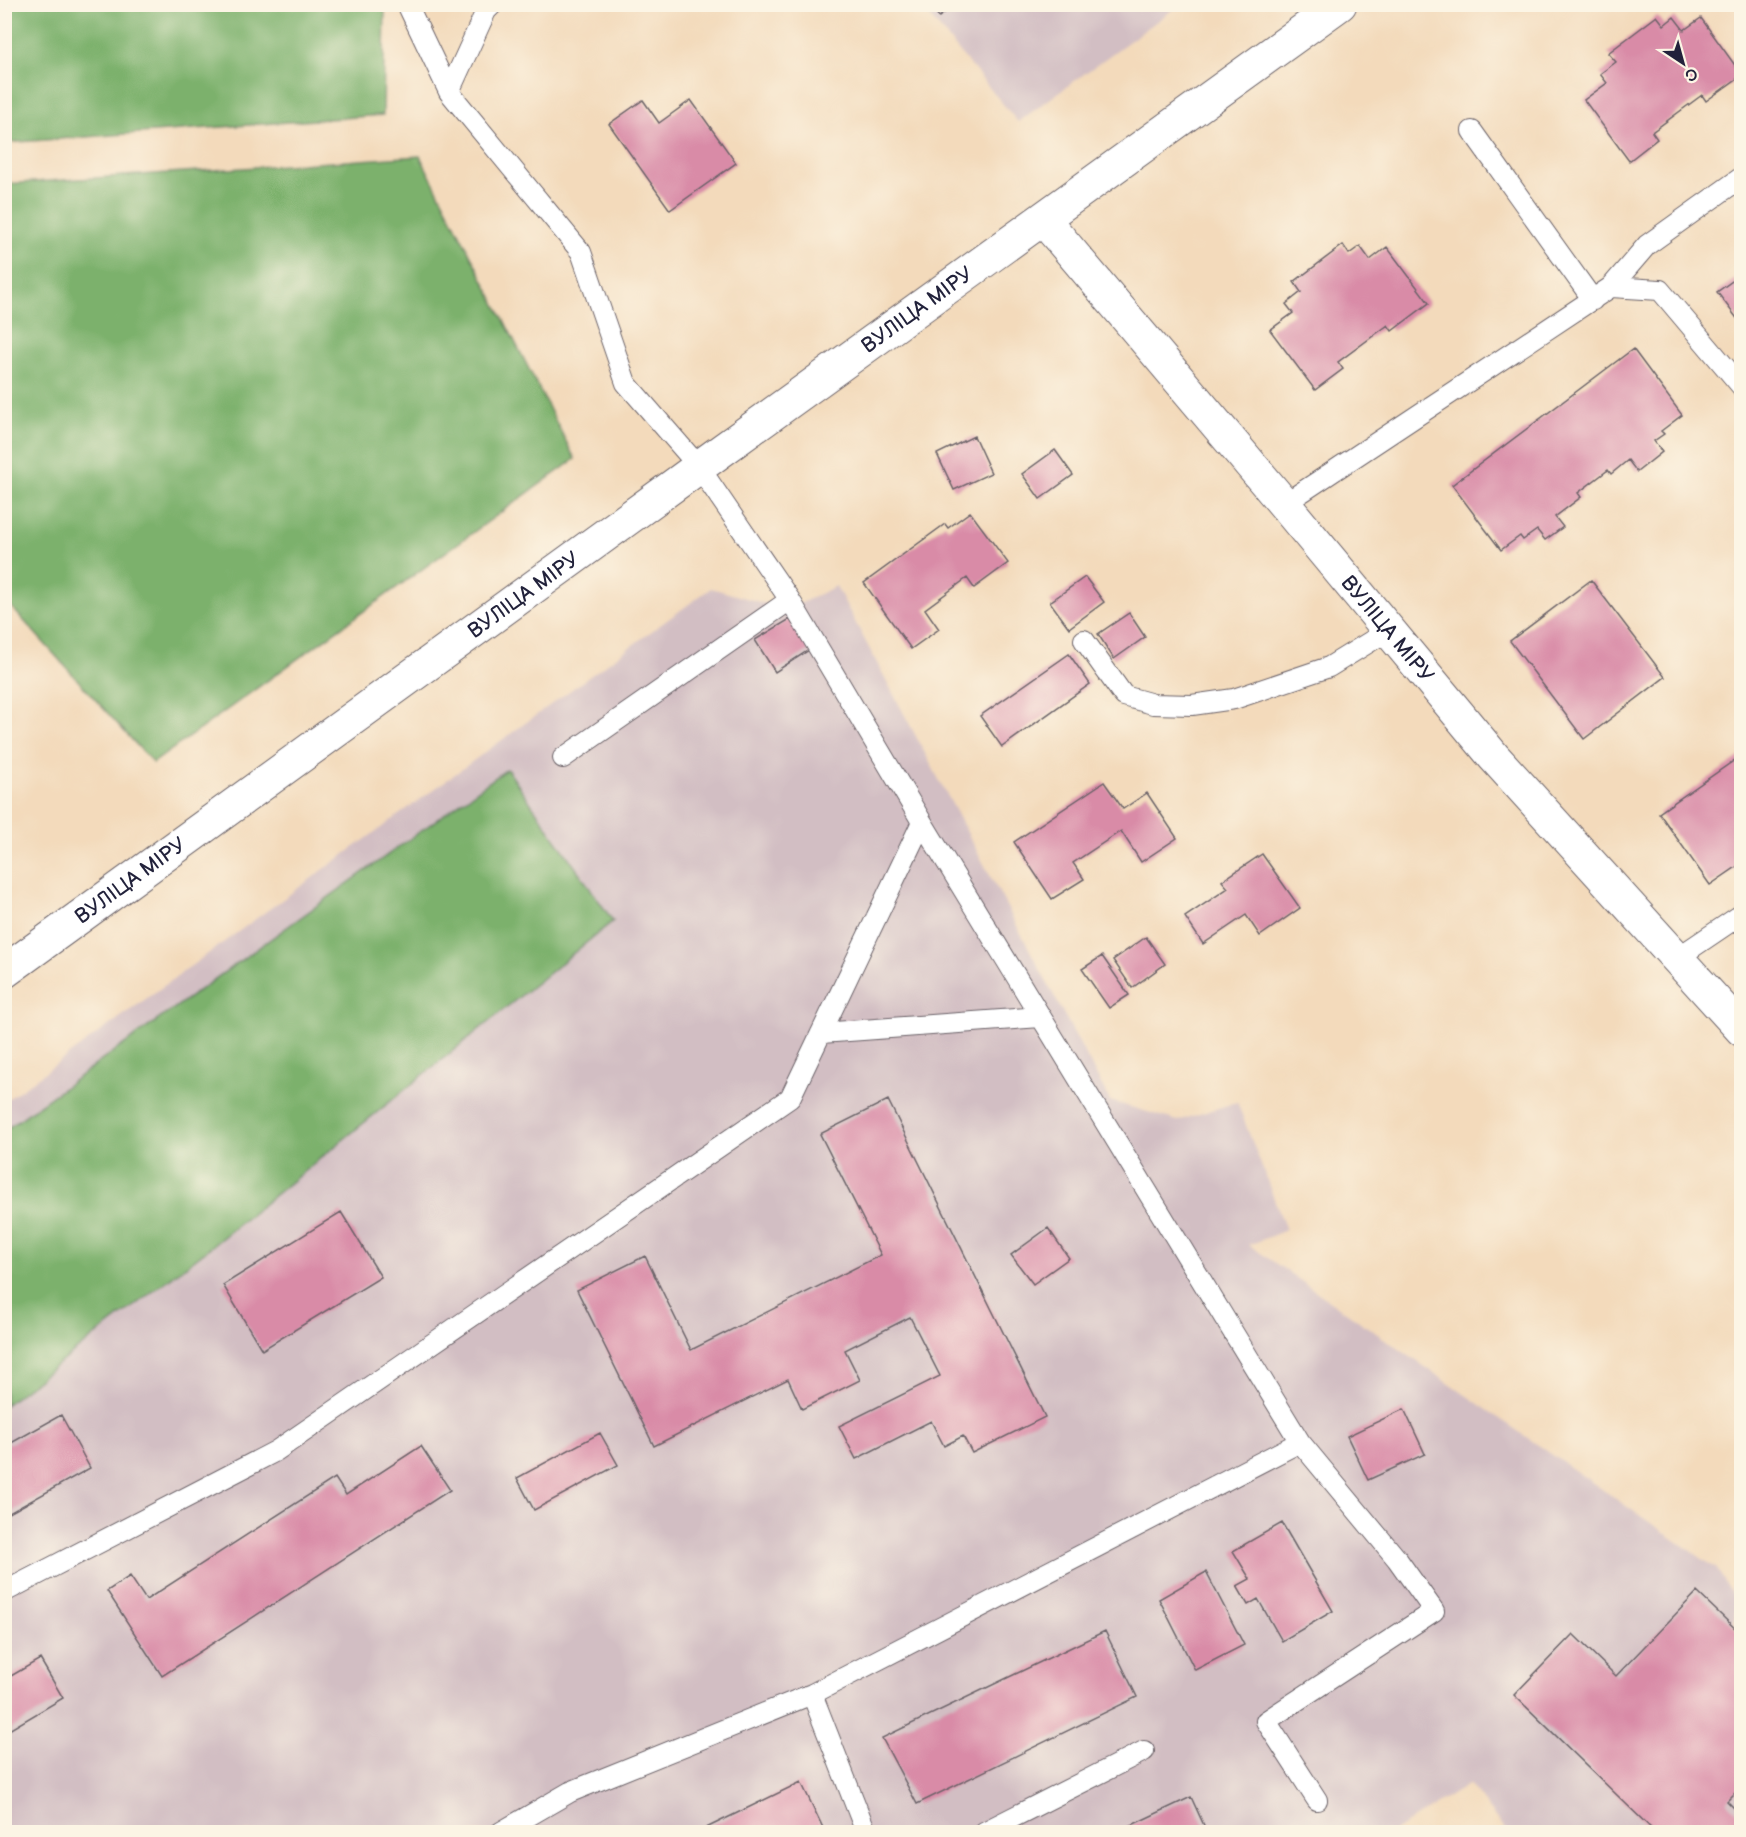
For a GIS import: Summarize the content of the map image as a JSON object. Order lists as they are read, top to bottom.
{
  "streets": {
    "main road": ["ВУЛІЦА МІРУ"]
  },
  "north": "bottom right"
}
